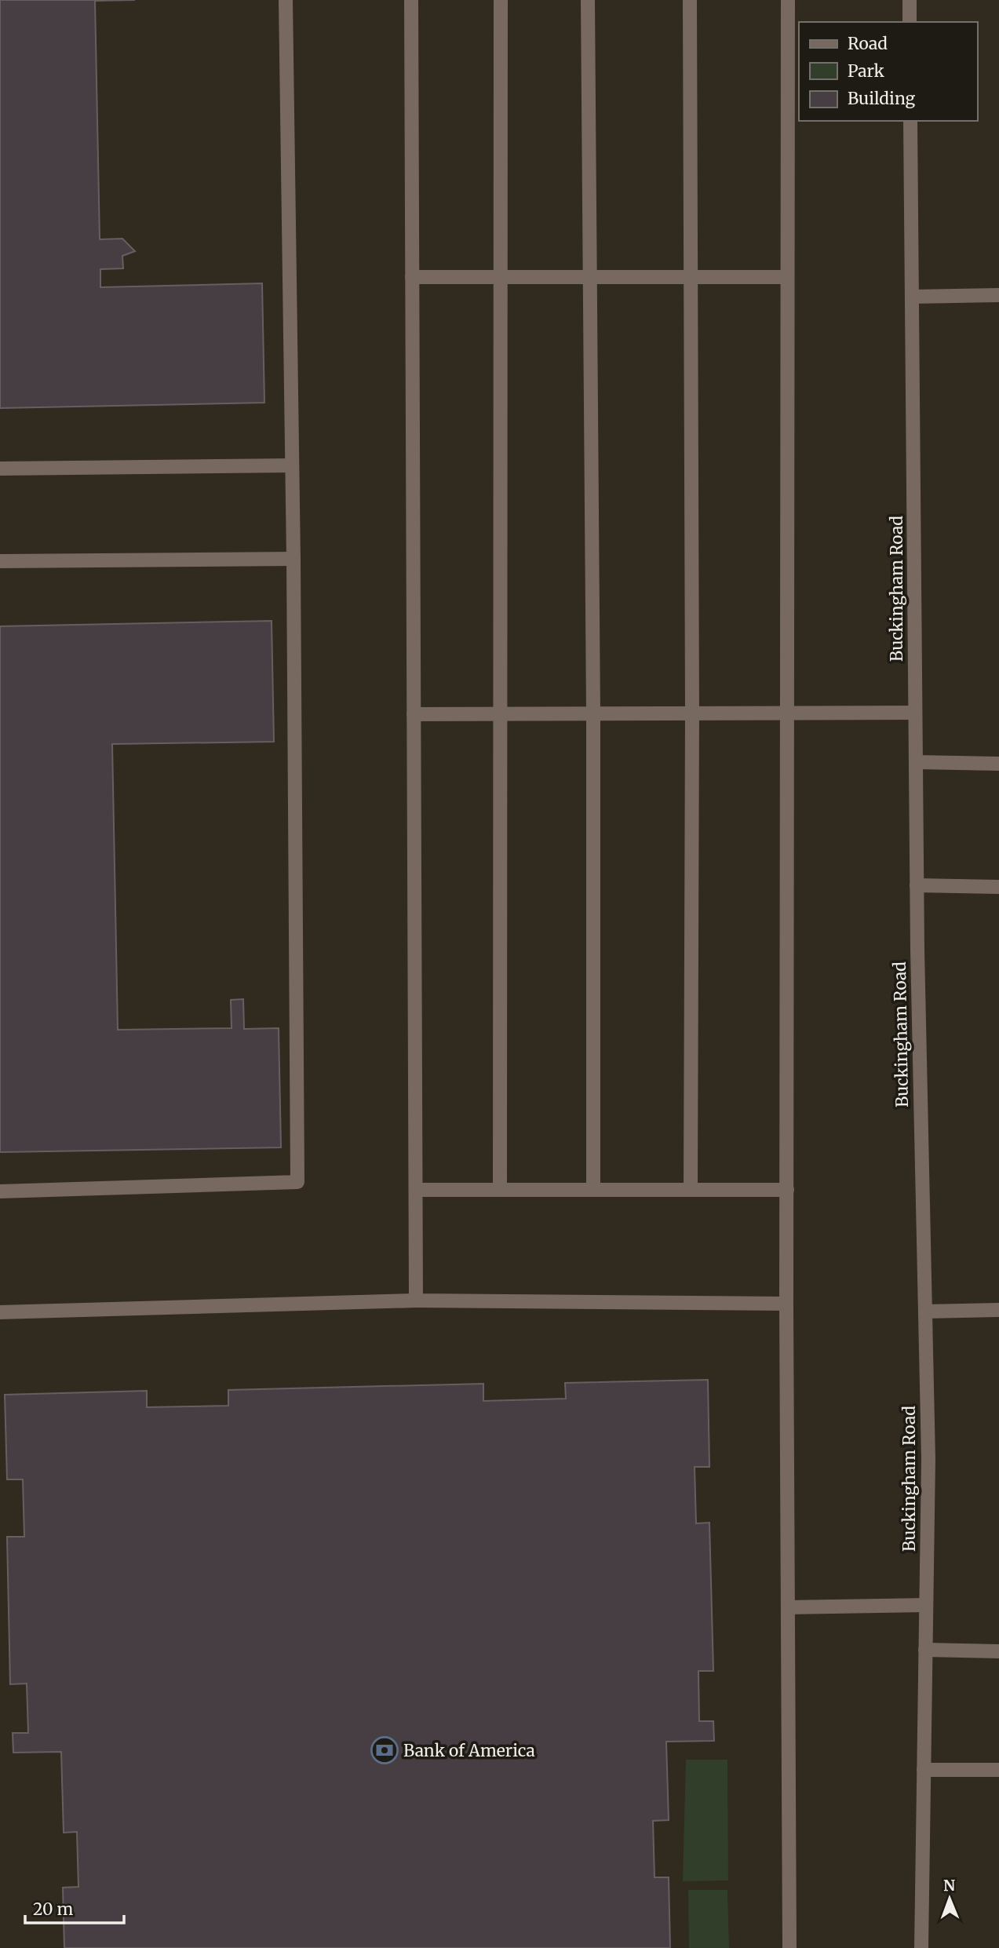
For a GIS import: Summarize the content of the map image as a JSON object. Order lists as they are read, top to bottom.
{
  "streets": {
    "street": ["Buckingham Road"]
  },
  "places": {
    "bank": ["Bank of America"]
  },
  "legend": ["Road", "Park", "Building"],
  "scale_bar": "20 m",
  "north": "top"
}
